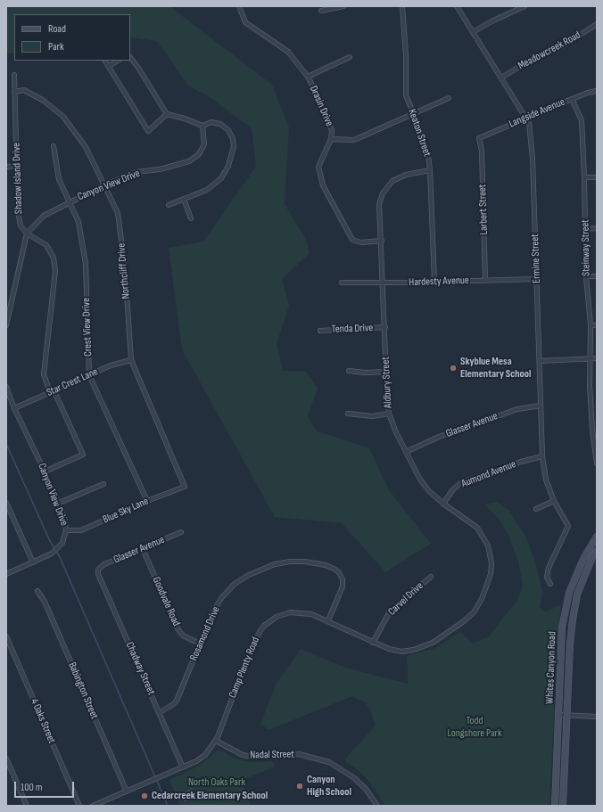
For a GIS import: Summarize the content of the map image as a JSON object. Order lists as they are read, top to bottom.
{
  "streets": {
    "main road": ["Whites Canyon Road"],
    "street": [
      "Meadowcreek Road",
      "Drasin Drive",
      "Langside Avenue",
      "Keaton Street",
      "Shadow Island Drive",
      "Canyon View Drive",
      "Larbert Street",
      "Steinway Street",
      "Ermine Street",
      "Northcliff Drive",
      "Hardesty Avenue",
      "Crest View Drive",
      "Tenda Drive",
      "Star Crest Lane",
      "Aldbury Street",
      "Glasser Avenue",
      "Aumond Avenue",
      "Blue Sky Lane",
      "Carvel Drive",
      "Goodvale Road",
      "Rosamond Drive",
      "Camp Plenty Road",
      "Chadway Street",
      "Babington Street",
      "4 Oaks Street",
      "Nadal Street"
    ]
  },
  "crossings": [
    ["Meadowcreek Road", "Ermine Street"],
    ["Drasin Drive", "Aldbury Street"],
    ["Langside Avenue", "Larbert Street"],
    ["Langside Avenue", "Steinway Street"],
    ["Langside Avenue", "Ermine Street"],
    ["Keaton Street", "Hardesty Avenue"],
    ["Keaton Street", "Aldbury Street"],
    ["Shadow Island Drive", "Canyon View Drive"],
    ["Shadow Island Drive", "Northcliff Drive"],
    ["Canyon View Drive", "Northcliff Drive"],
    ["Canyon View Drive", "Crest View Drive"],
    ["Canyon View Drive", "Star Crest Lane"],
    ["Canyon View Drive", "Blue Sky Lane"],
    ["Larbert Street", "Hardesty Avenue"],
    ["Ermine Street", "Hardesty Avenue"],
    ["Ermine Street", "Glasser Avenue"],
    ["Ermine Street", "Aumond Avenue"],
    ["Northcliff Drive", "Star Crest Lane"],
    ["Northcliff Drive", "Blue Sky Lane"],
    ["Hardesty Avenue", "Aldbury Street"],
    ["Crest View Drive", "Star Crest Lane"],
    ["Crest View Drive", "Blue Sky Lane"],
    ["Tenda Drive", "Aldbury Street"],
    ["Aldbury Street", "Glasser Avenue"],
    ["Aldbury Street", "Aumond Avenue"],
    ["Aldbury Street", "Camp Plenty Road"],
    ["Glasser Avenue", "Goodvale Road"],
    ["Glasser Avenue", "Chadway Street"],
    ["Carvel Drive", "Camp Plenty Road"],
    ["Goodvale Road", "Rosamond Drive"],
    ["Rosamond Drive", "Camp Plenty Road"],
    ["Rosamond Drive", "Chadway Street"],
    ["Camp Plenty Road", "Chadway Street"],
    ["Camp Plenty Road", "Babington Street"],
    ["Camp Plenty Road", "Nadal Street"]
  ],
  "parks": ["Todd Longshore Park", "North Oaks Park"],
  "places": ["Skyblue Mesa Elementary School", "Canyon High School", "Cedarcreek Elementary School"],
  "legend": ["Road", "Park"],
  "scale_bar": "100 m"
}
